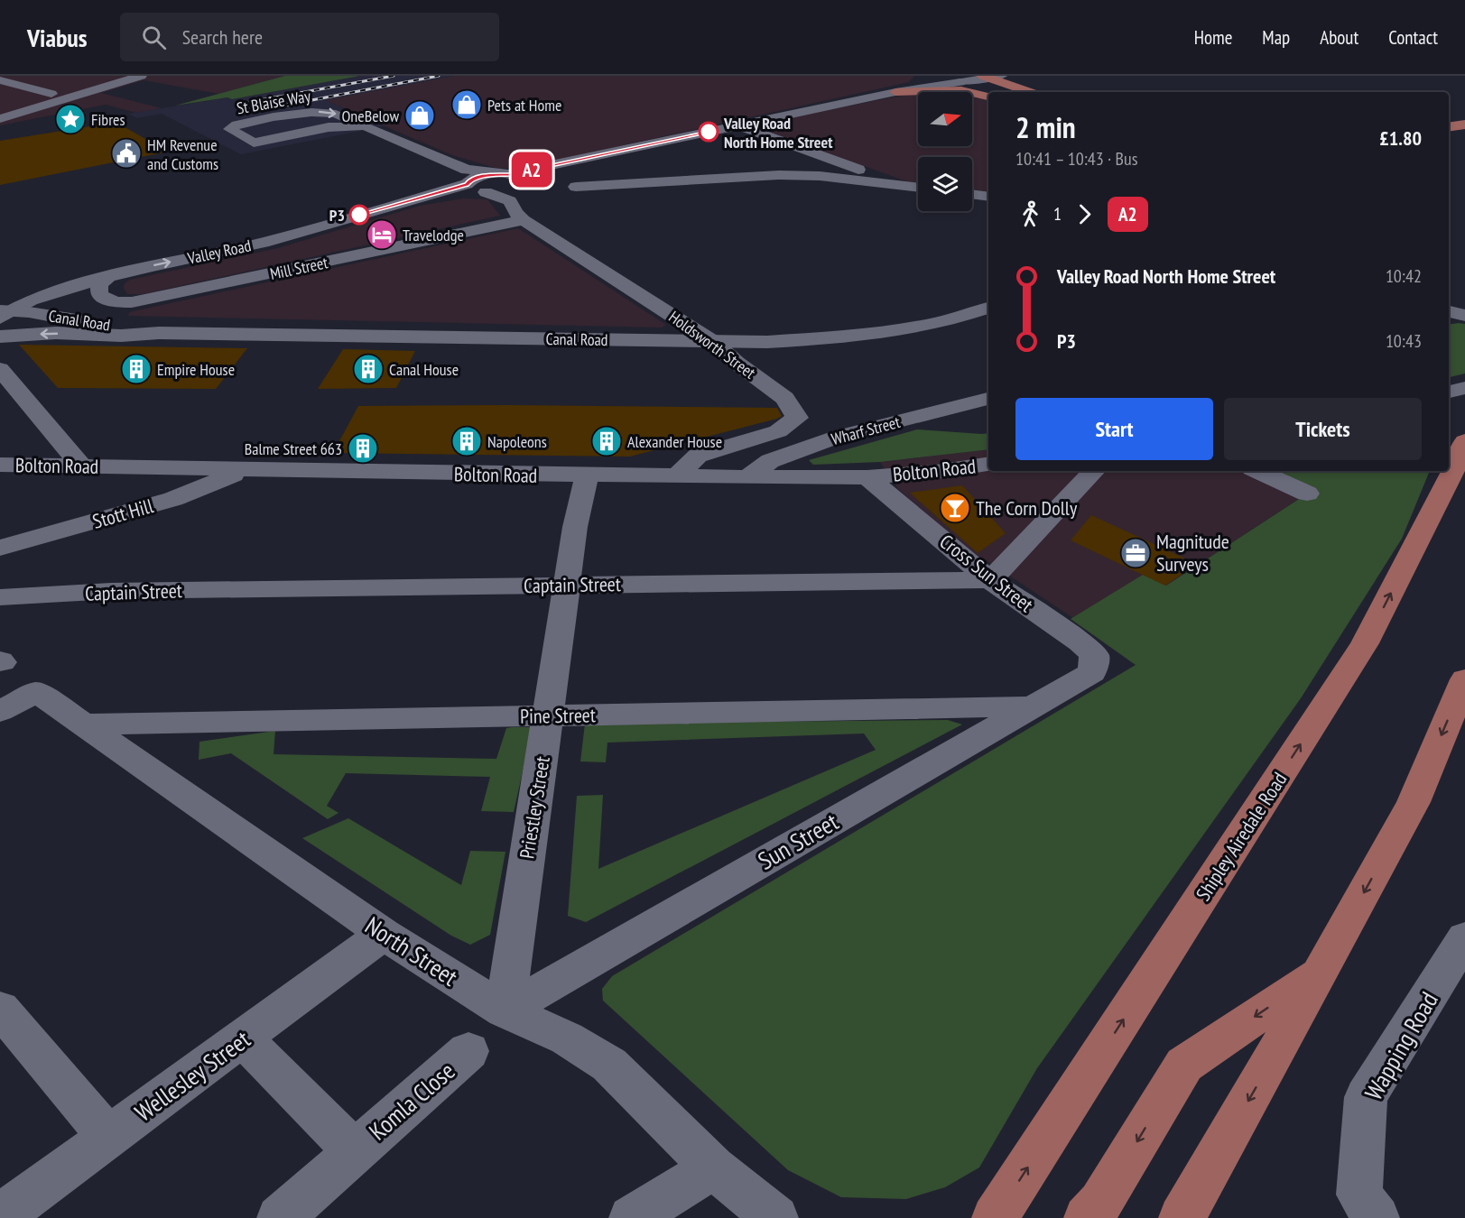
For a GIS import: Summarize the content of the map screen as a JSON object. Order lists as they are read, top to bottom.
{
  "streets": {
    "main road": ["Shipley Airedale Road"],
    "street": [
      "St Blaise Way",
      "Valley Road",
      "Mill Street",
      "Canal Road",
      "Holdsworth Street",
      "Wharf Street",
      "Bolton Road",
      "Stott Hill",
      "Cross Sun Street",
      "Captain Street",
      "Pine Street",
      "Priestley Street",
      "Sun Street",
      "North Street",
      "Wapping Road",
      "Wellesley Street",
      "Komla Close"
    ]
  },
  "crossings": [
    ["St Blaise Way", "Valley Road"],
    ["Valley Road", "Mill Street"],
    ["Valley Road", "Canal Road"],
    ["Mill Street", "Holdsworth Street"],
    ["Canal Road", "Holdsworth Street"],
    ["Holdsworth Street", "Bolton Road"],
    ["Wharf Street", "Bolton Road"],
    ["Bolton Road", "Stott Hill"],
    ["Bolton Road", "Cross Sun Street"],
    ["Bolton Road", "Priestley Street"],
    ["Cross Sun Street", "Captain Street"],
    ["Cross Sun Street", "Sun Street"],
    ["Captain Street", "Priestley Street"],
    ["Pine Street", "Priestley Street"],
    ["Pine Street", "Sun Street"],
    ["Pine Street", "North Street"],
    ["Priestley Street", "Sun Street"],
    ["Priestley Street", "North Street"],
    ["Sun Street", "North Street"],
    ["North Street", "Wellesley Street"],
    ["Wellesley Street", "Komla Close"]
  ],
  "one_way": ["Valley Road"],
  "places": {
    "shop": ["Pets at Home", "OneBelow"],
    "place": ["Fibres"],
    "other": ["Valley Road North Home Street", "P3"],
    "public building": ["HM Revenue and Customs"],
    "hotel": ["Travelodge"],
    "building": [
      "Empire House",
      "Canal House",
      "Napoleons",
      "Alexander House",
      "Balme Street 663"
    ],
    "bar": ["The Corn Dolly"],
    "office": ["Magnitude Surveys"]
  },
  "lines": ["bus line A2"],
  "north": "right",
  "page": {
    "header": "Viabus",
    "search": "Search here",
    "nav": [
      "Home",
      "Map",
      "About",
      "Contact"
    ],
    "on_map": "A2",
    "heading": ["2 min", "10:41 – 10:43 · Bus", "£1.80"],
    "legs": ["1", "A2"],
    "list": [
      {
        "name": "Valley Road North Home Street",
        "value": "10:42"
      },
      {
        "name": "P3",
        "value": "10:43"
      }
    ],
    "buttons": ["Start", "Tickets"]
  }
}
